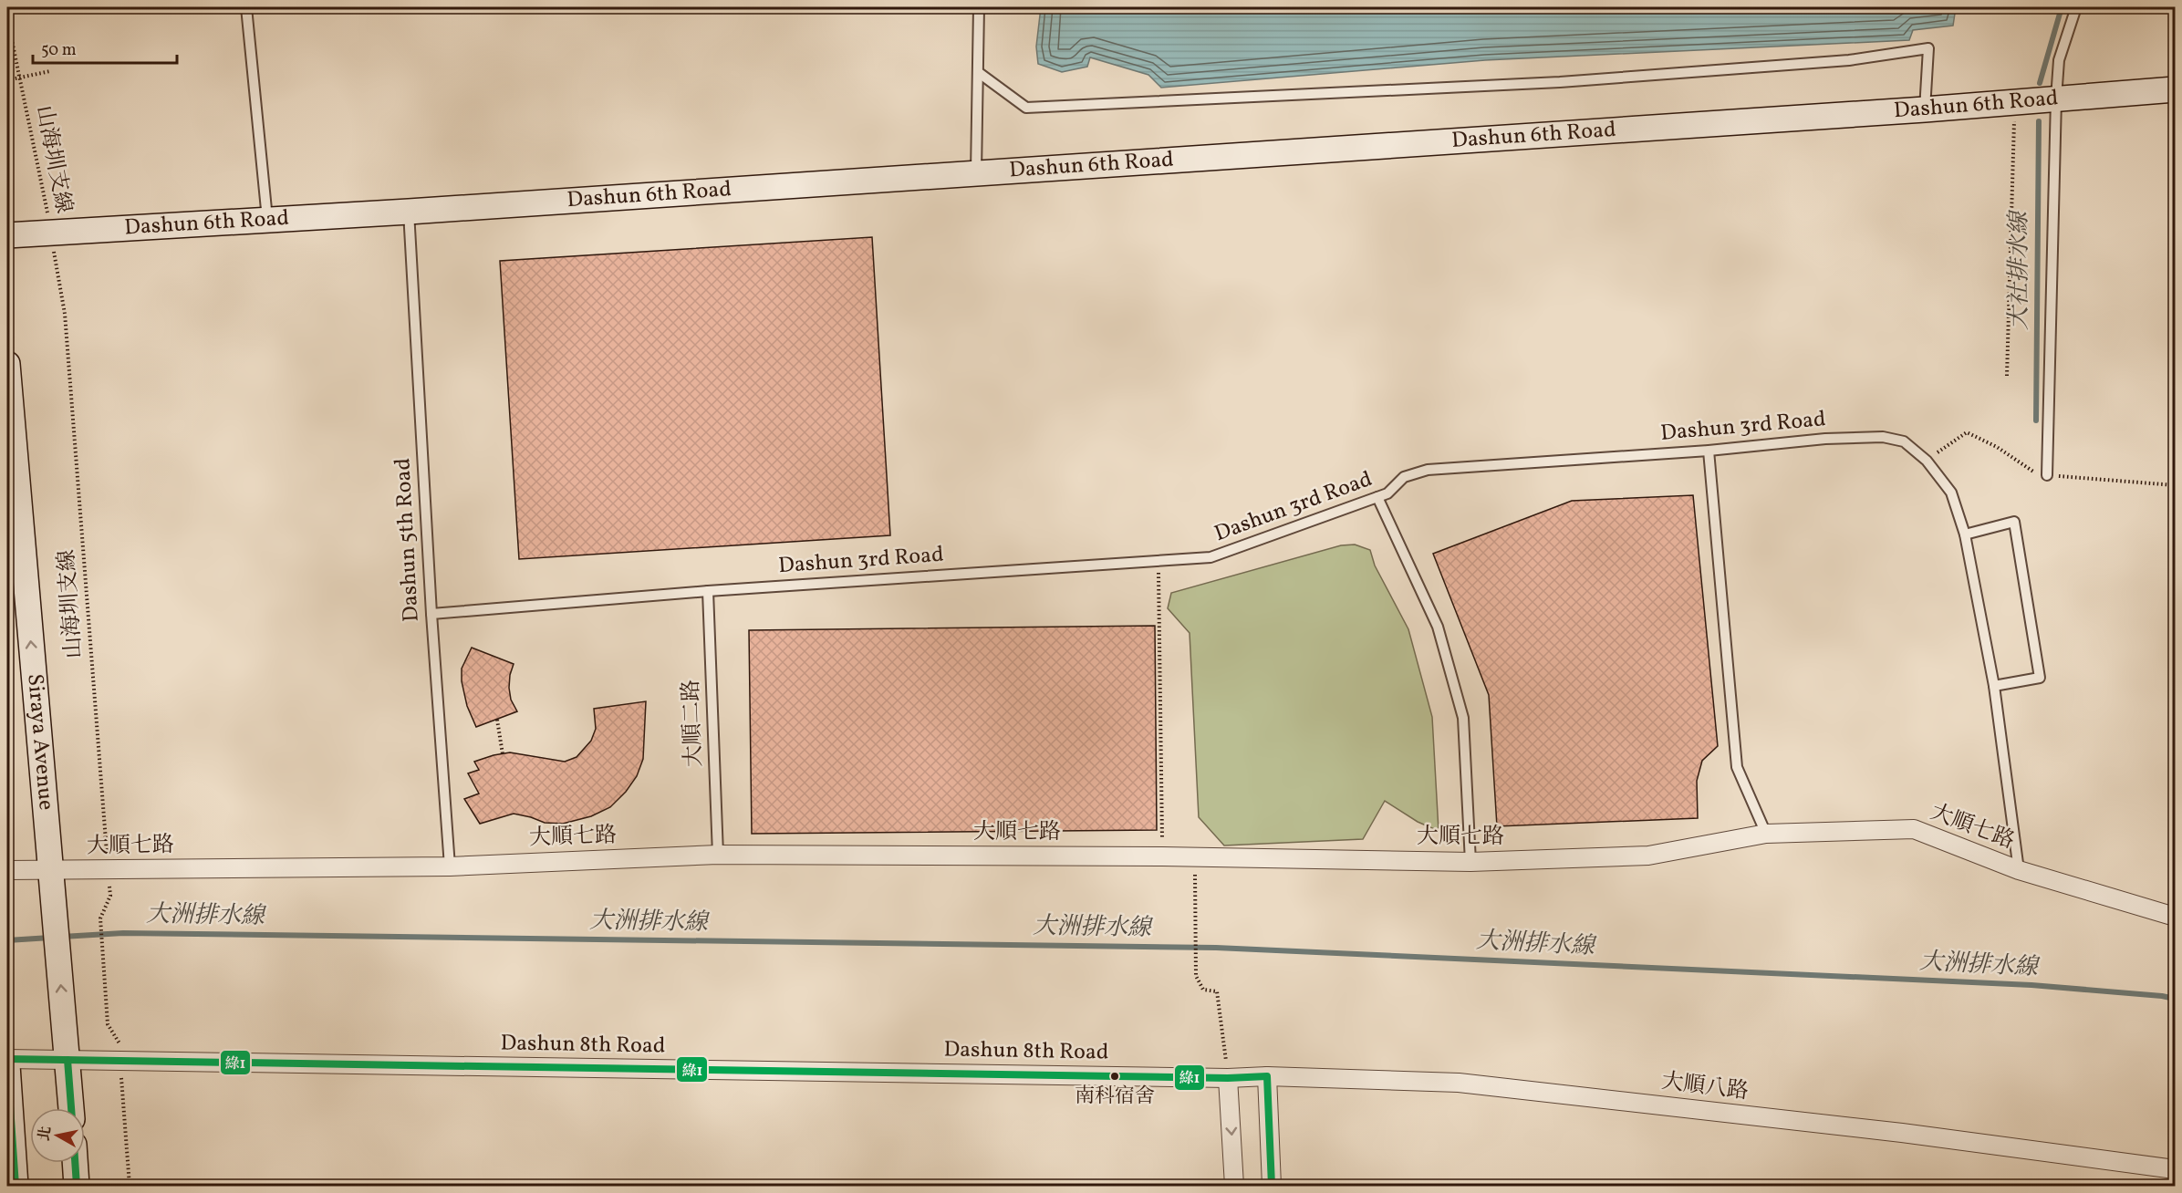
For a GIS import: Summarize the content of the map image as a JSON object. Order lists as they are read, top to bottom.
{
  "streets": {
    "street": [
      "Dashun 6th Road",
      "Siraya Avenue",
      "大順七路",
      "Dashun 8th Road",
      "大順八路"
    ],
    "lane": ["Dashun 3rd Road", "Dashun 5th Road", "大順二路"],
    "path": ["山海圳支線"]
  },
  "crossings": [
    ["Dashun 6th Road", "Dashun 5th Road"],
    ["山海圳支線", "大順七路"],
    ["山海圳支線", "Dashun 8th Road"],
    ["Dashun 3rd Road", "Dashun 5th Road"],
    ["Dashun 3rd Road", "大順二路"],
    ["Dashun 3rd Road", "大順七路"],
    ["Dashun 5th Road", "大順七路"],
    ["大順二路", "大順七路"],
    ["Siraya Avenue", "大順七路"],
    ["Siraya Avenue", "Dashun 8th Road"],
    ["Dashun 8th Road", "大順八路"]
  ],
  "one_way": ["Siraya Avenue"],
  "water": ["大社排水線", "大洲排水線"],
  "places": ["南科宿舍"],
  "lines": ["transit line 綠1"],
  "scale_bar": "50 m",
  "north": "left"
}
